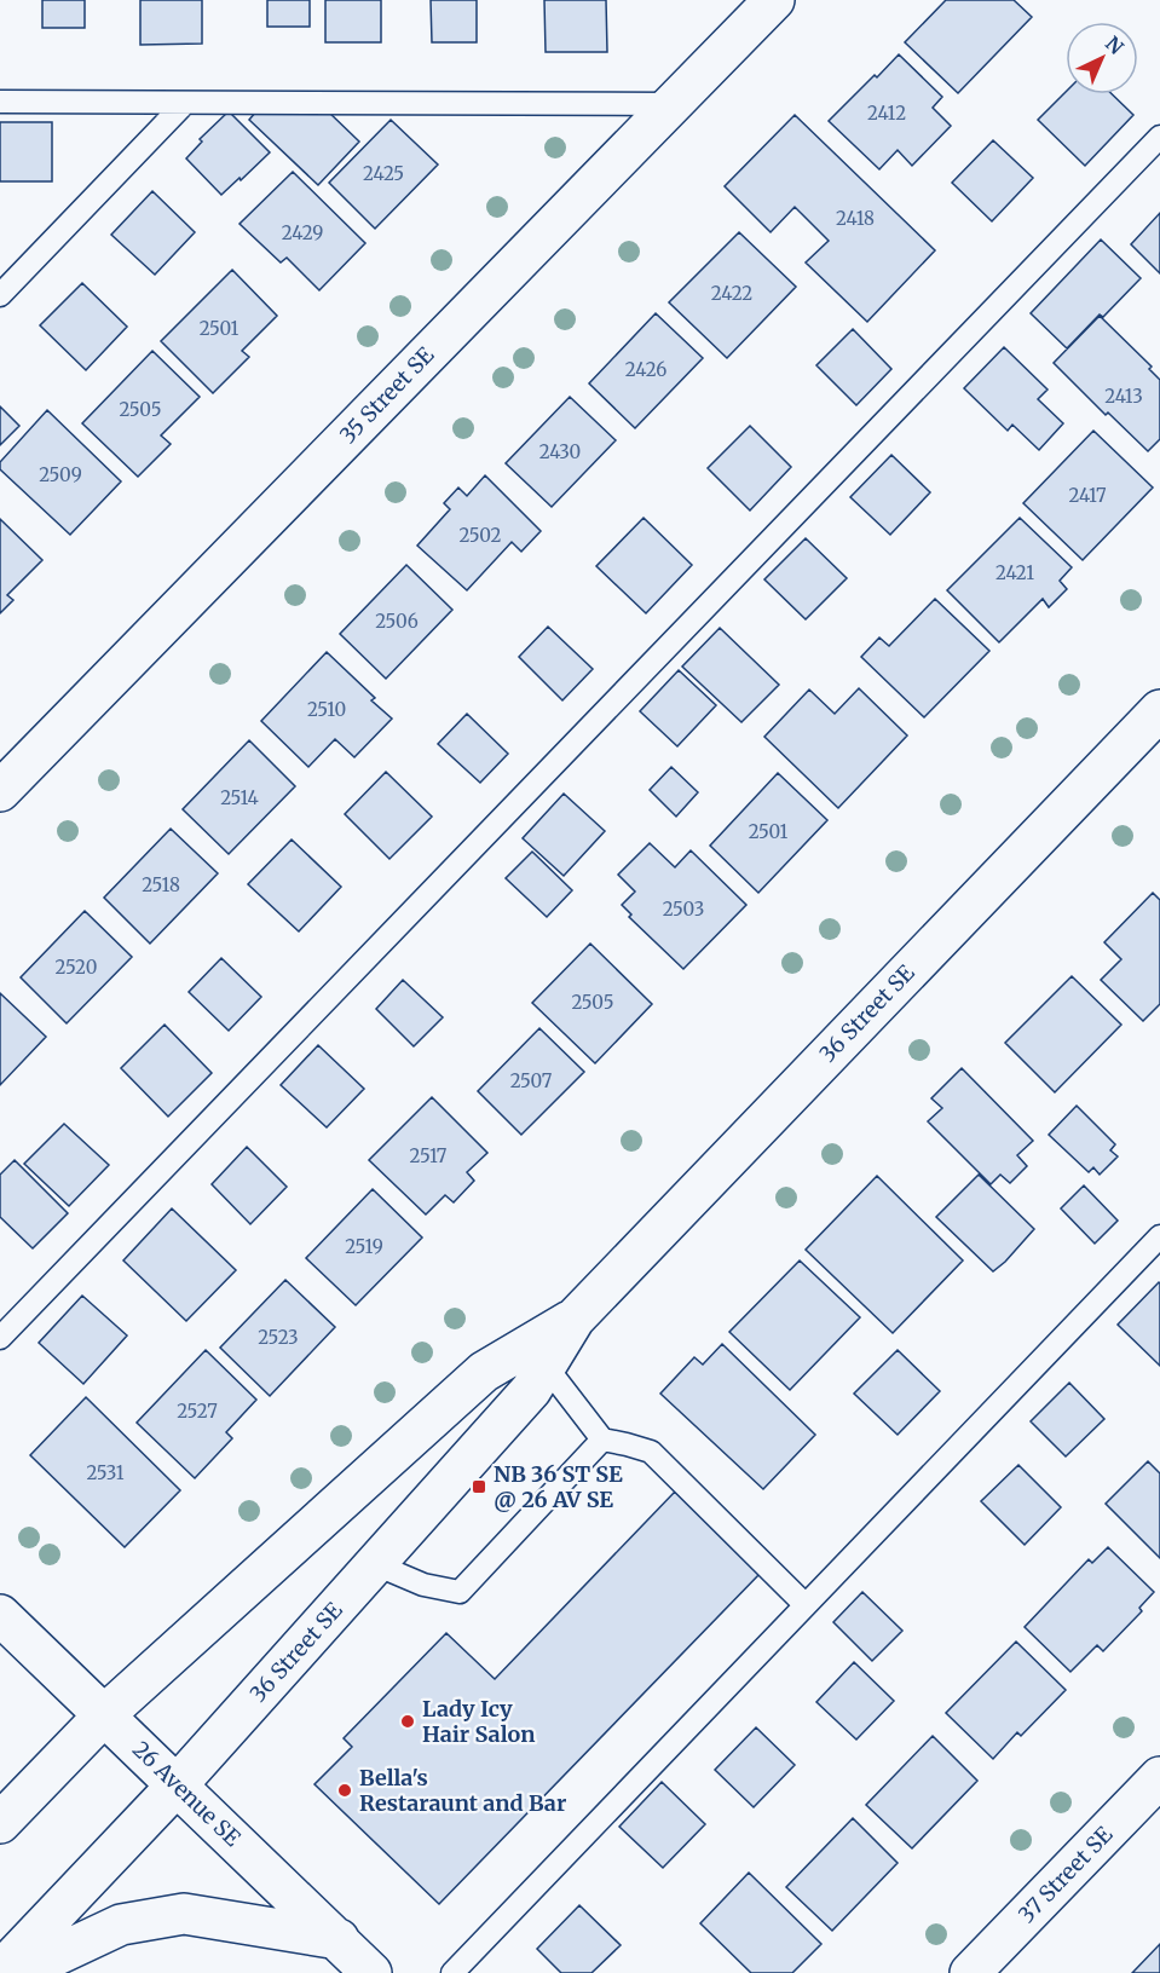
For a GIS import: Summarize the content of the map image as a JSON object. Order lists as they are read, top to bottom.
{
  "streets": {
    "main road": [
      "35 Street SE",
      "36 Street SE",
      "26 Avenue SE",
      "37 Street SE"
    ]
  },
  "crossings": [
    ["36 Street SE", "26 Avenue SE"]
  ],
  "places": {
    "transit": ["NB 36 ST SE @ 26 AV SE"],
    "other": ["Lady Icy Hair Salon", "Bella's Restaraunt and Bar"]
  },
  "house_numbers": [
    "2412",
    "2425",
    "2418",
    "2429",
    "2422",
    "2501",
    "2426",
    "2413",
    "2505",
    "2430",
    "2509",
    "2417",
    "2502",
    "2421",
    "2506",
    "2510",
    "2514",
    "2501",
    "2518",
    "2503",
    "2520",
    "2505",
    "2507",
    "2517",
    "2519",
    "2523",
    "2527",
    "2531"
  ],
  "north": "top right"
}
